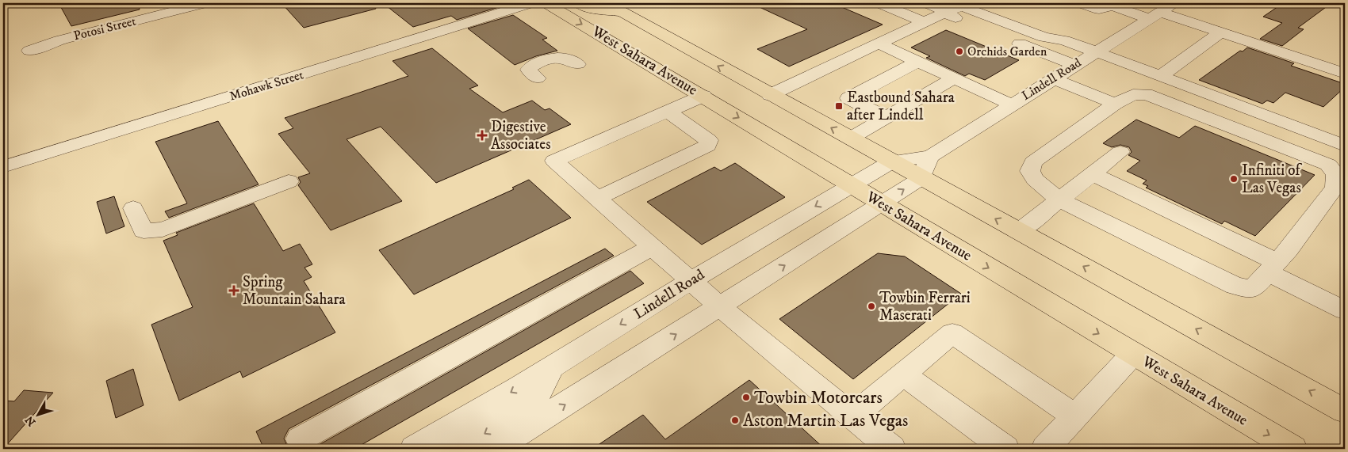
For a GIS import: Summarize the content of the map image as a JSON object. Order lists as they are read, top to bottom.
{
  "streets": {
    "main road": ["West Sahara Avenue"],
    "street": ["Potosi Street", "Lindell Road", "Mohawk Street"]
  },
  "crossings": [
    ["West Sahara Avenue", "Lindell Road"]
  ],
  "places": {
    "other": [
      "Orchids Garden",
      "Infiniti of Las Vegas",
      "Towbin Ferrari Maserati",
      "Towbin Motorcars",
      "Aston Martin Las Vegas"
    ],
    "transit": ["Eastbound Sahara after Lindell"],
    "health": ["Digestive Associates", "Spring Mountain Sahara"]
  },
  "north": "bottom left"
}
